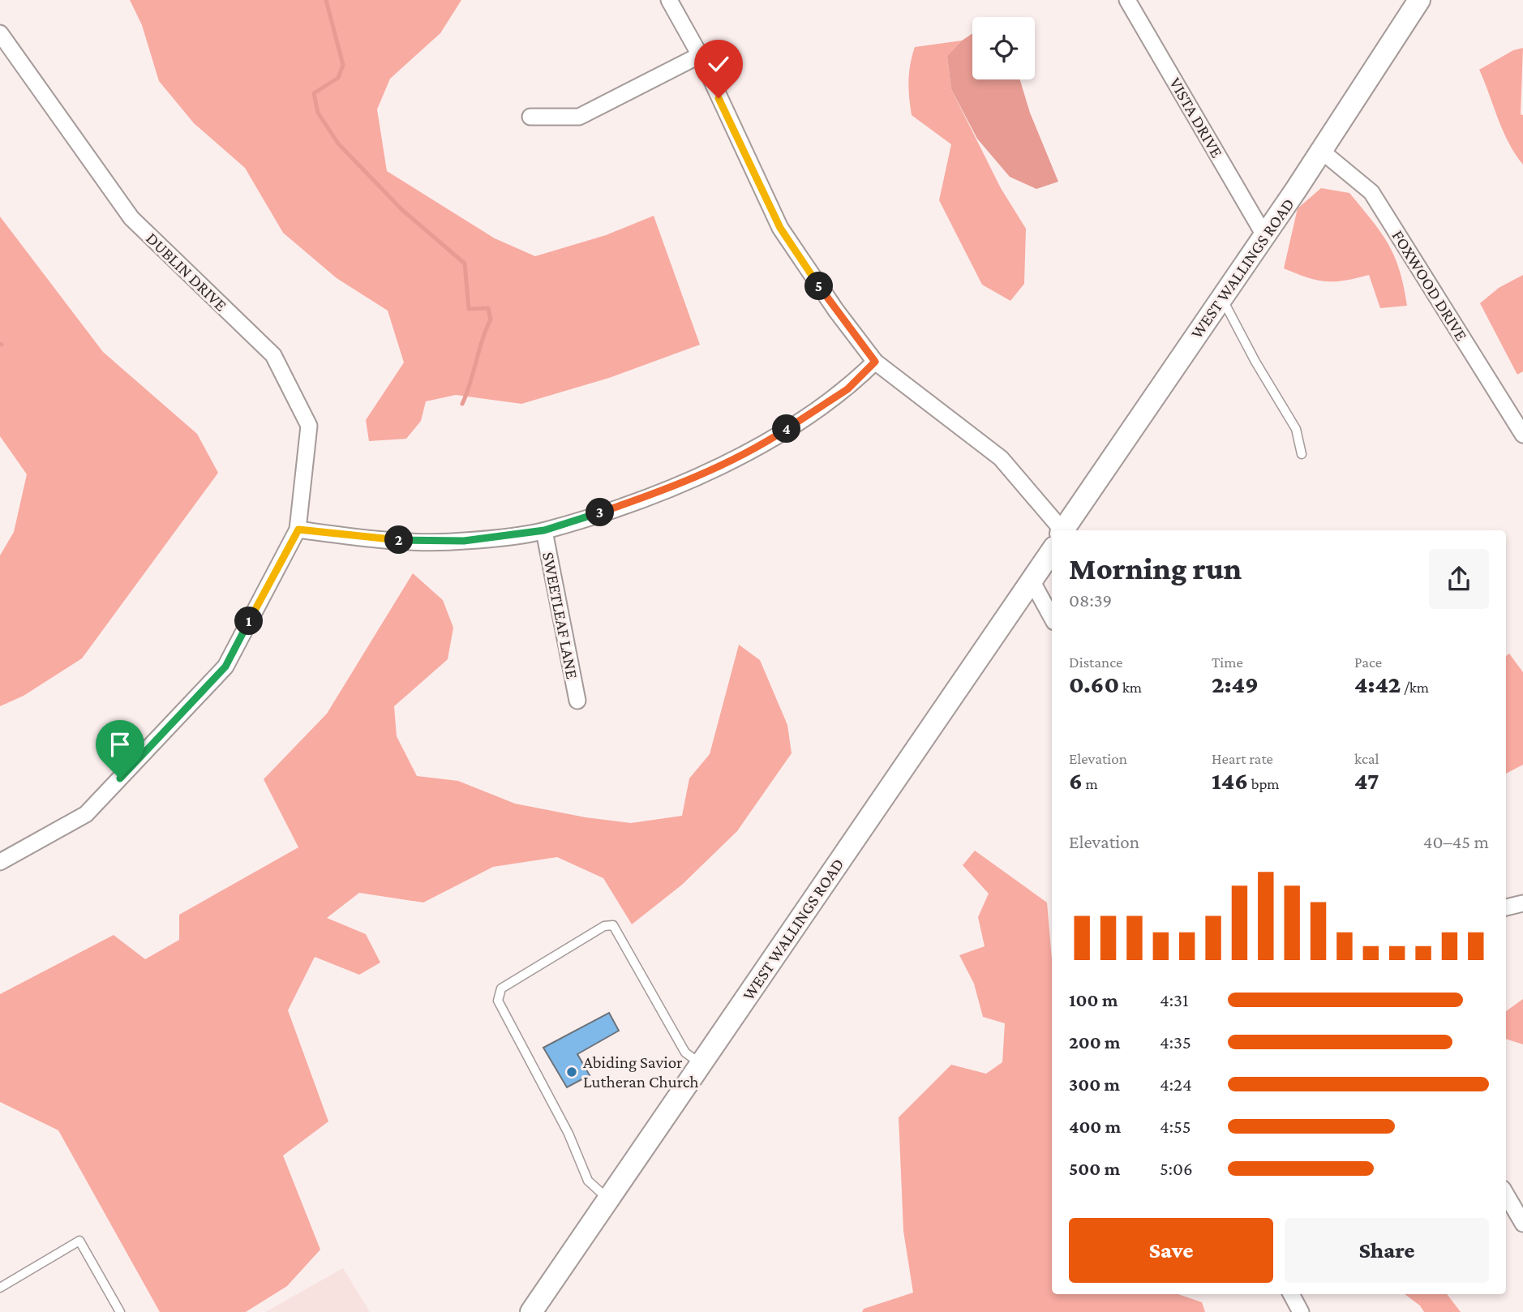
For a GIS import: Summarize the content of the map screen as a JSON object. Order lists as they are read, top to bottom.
{
  "streets": {
    "street": [
      "VISTA DRIVE",
      "WEST WALLINGS ROAD",
      "DUBLIN DRIVE",
      "FOXWOOD DRIVE",
      "SWEETLEAF LANE"
    ]
  },
  "crossings": [
    ["VISTA DRIVE", "WEST WALLINGS ROAD"],
    ["WEST WALLINGS ROAD", "FOXWOOD DRIVE"]
  ],
  "places": ["Abiding Savior Lutheran Church"],
  "page": {
    "pins": [
      "5",
      "4",
      "3",
      "2",
      "1"
    ],
    "heading": ["Morning run", "08:39"],
    "stats": [
      ["Distance", "0.60 km"],
      ["Time", "2:49"],
      ["Pace", "4:42 /km"],
      ["Elevation", "6 m"],
      ["Heart rate", "146 bpm"],
      ["kcal", "47"]
    ],
    "chart": ["Elevation", "40–45 m"],
    "list": [
      {
        "name": "100 m",
        "note": "4:31"
      },
      {
        "name": "200 m",
        "note": "4:35"
      },
      {
        "name": "300 m",
        "note": "4:24"
      },
      {
        "name": "400 m",
        "note": "4:55"
      },
      {
        "name": "500 m",
        "note": "5:06"
      }
    ],
    "buttons": ["Save", "Share"]
  }
}
